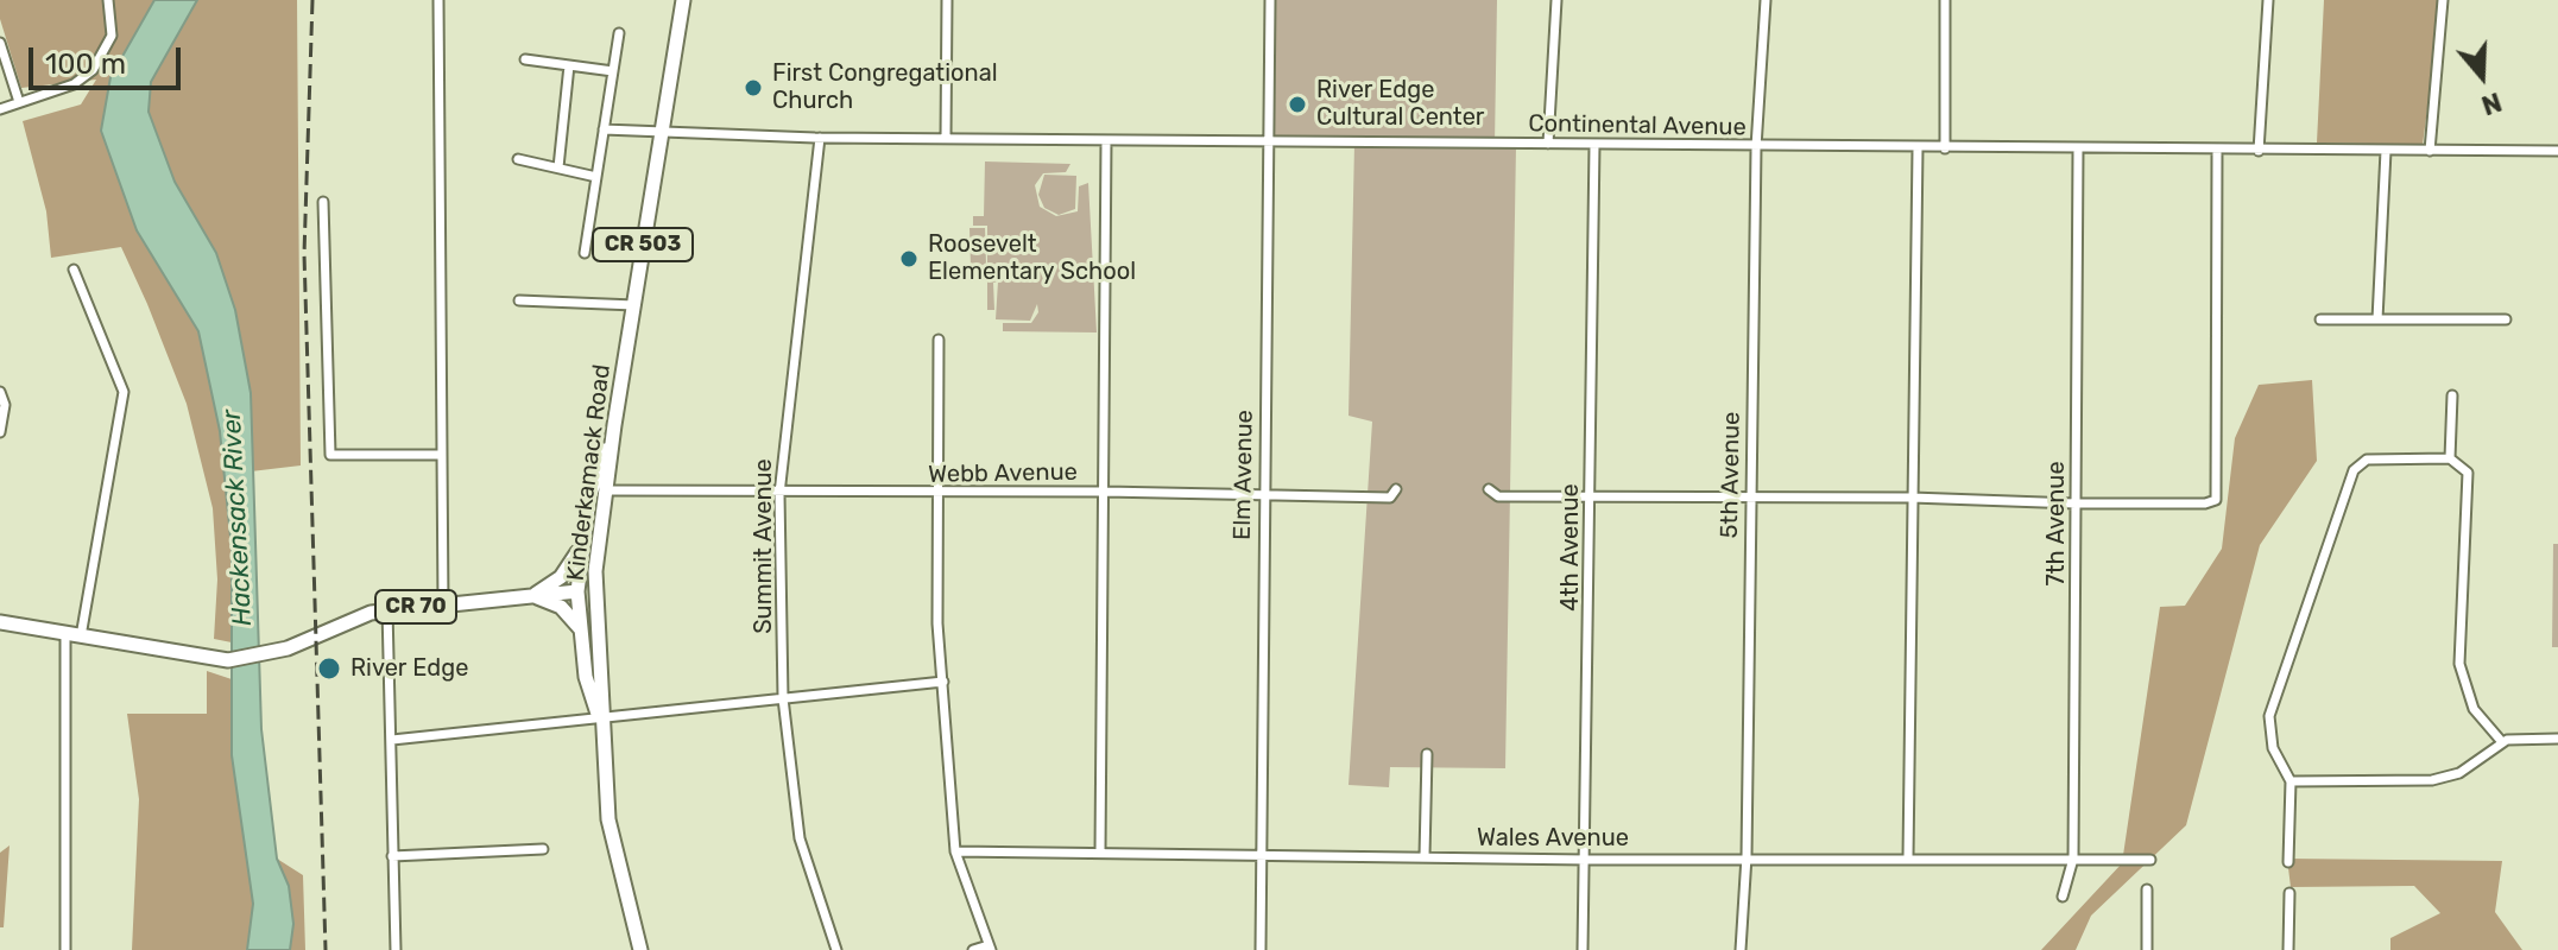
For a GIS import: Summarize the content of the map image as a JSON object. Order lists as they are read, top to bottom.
{
  "streets": {
    "main road": ["CR 503", "Kinderkamack Road", "CR 70"],
    "street": [
      "Continental Avenue",
      "Webb Avenue",
      "Elm Avenue",
      "5th Avenue",
      "7th Avenue",
      "Summit Avenue",
      "4th Avenue",
      "Wales Avenue"
    ]
  },
  "crossings": [
    ["Continental Avenue", "Kinderkamack Road"],
    ["Continental Avenue", "Elm Avenue"],
    ["Continental Avenue", "5th Avenue"],
    ["Continental Avenue", "7th Avenue"],
    ["Continental Avenue", "Summit Avenue"],
    ["Continental Avenue", "4th Avenue"],
    ["Kinderkamack Road", "Webb Avenue"],
    ["Webb Avenue", "Elm Avenue"],
    ["Webb Avenue", "Summit Avenue"],
    ["Elm Avenue", "Wales Avenue"],
    ["5th Avenue", "Wales Avenue"],
    ["7th Avenue", "Wales Avenue"],
    ["4th Avenue", "Wales Avenue"]
  ],
  "water": ["Hackensack River"],
  "places": [
    "First Congregational Church",
    "River Edge Cultural Center",
    "Roosevelt Elementary School",
    "River Edge"
  ],
  "scale_bar": "100 m",
  "north": "bottom"
}
